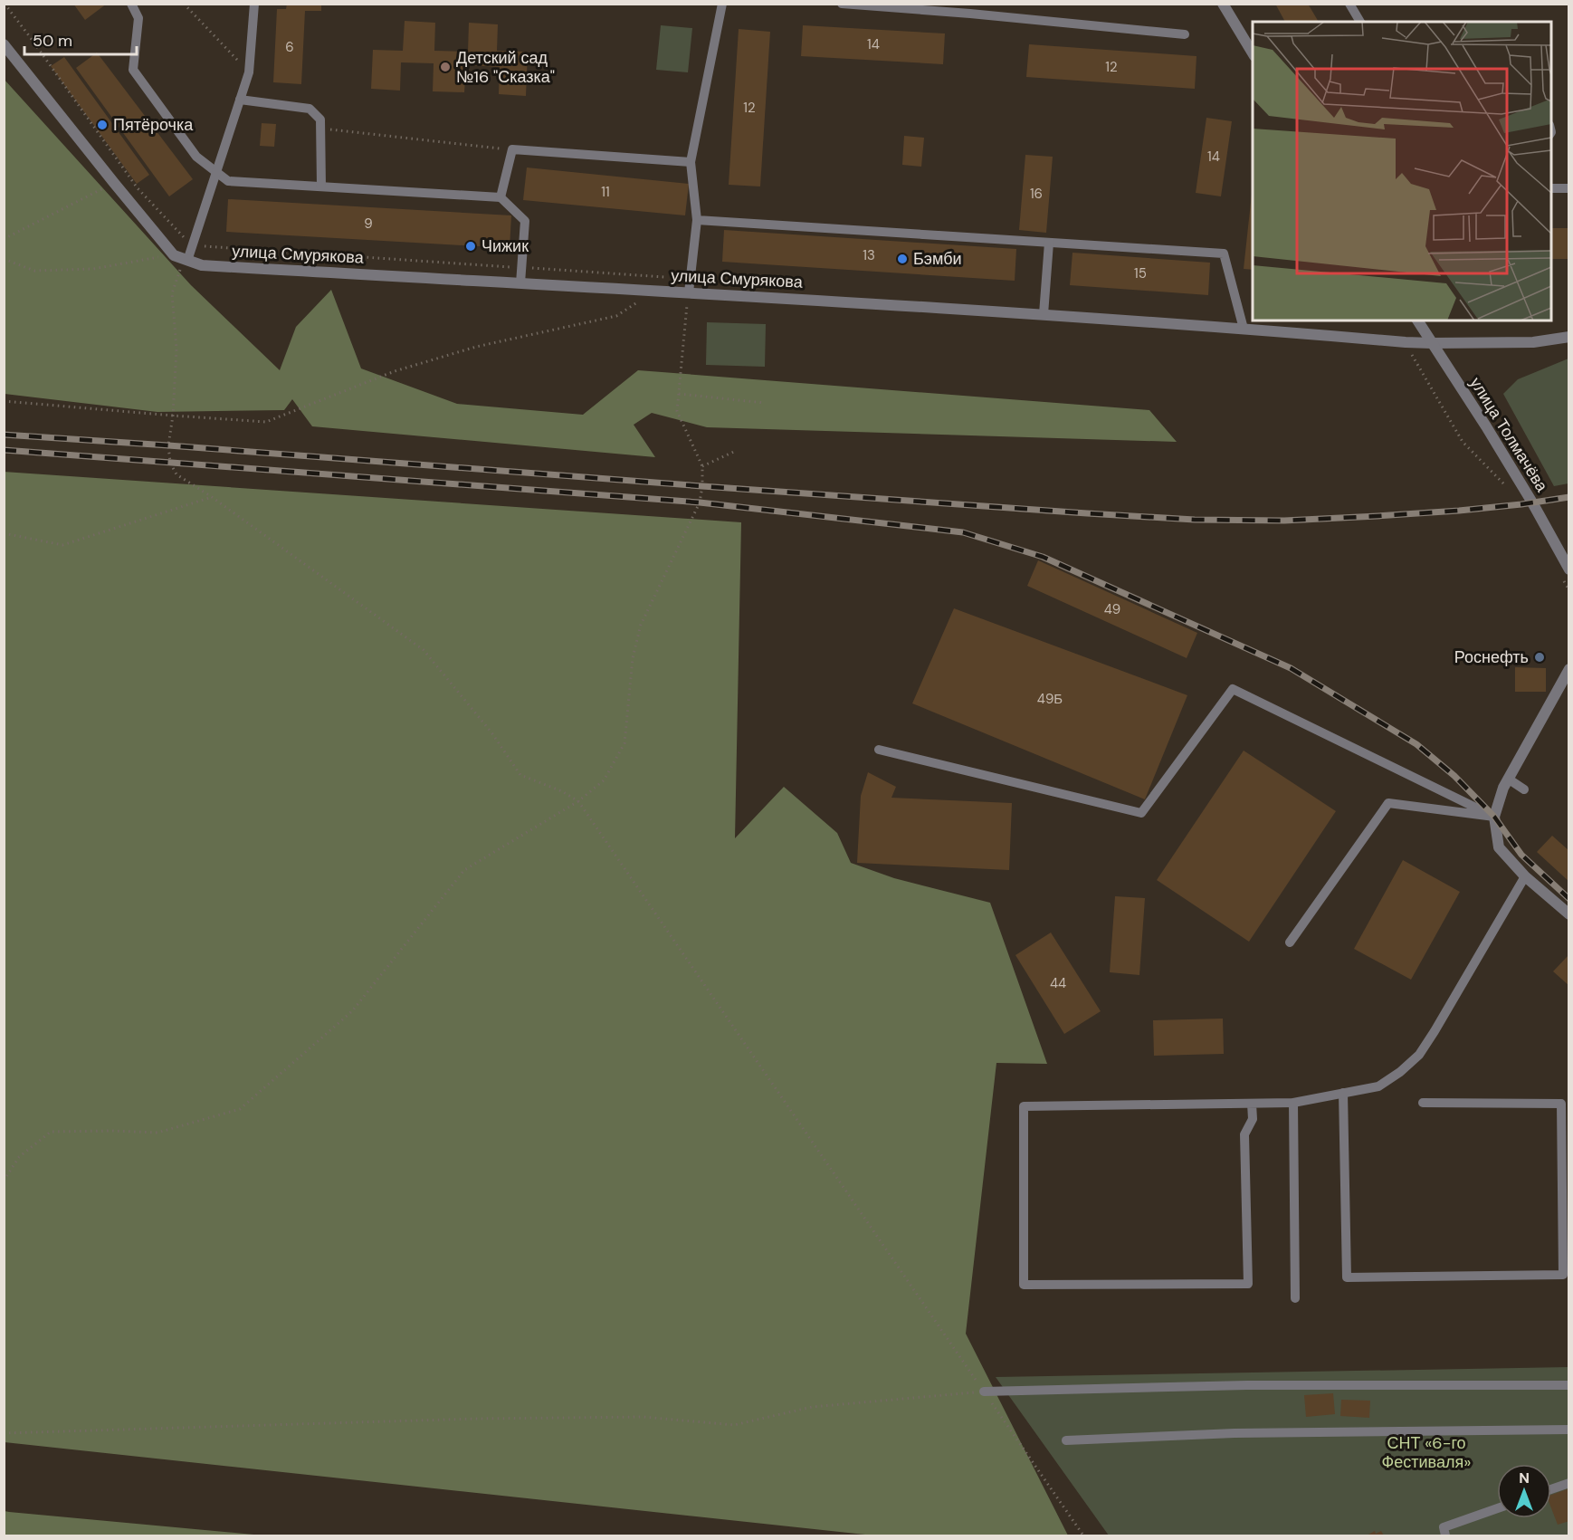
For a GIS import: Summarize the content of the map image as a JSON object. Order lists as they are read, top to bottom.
{
  "streets": {
    "street": ["улица Смурякова", "улица Толмачёва"]
  },
  "crossings": [
    ["улица Смурякова", "улица Толмачёва"]
  ],
  "parks": ["СНТ «6-го Фестиваля»"],
  "places": [
    "Детский сад №16 \"Сказка\"",
    "Пятёрочка",
    "Чижик",
    "Бэмби",
    "Роснефть"
  ],
  "house_numbers": [
    "14",
    "6",
    "12",
    "12",
    "14",
    "11",
    "16",
    "9",
    "13",
    "15",
    "49",
    "49Б",
    "44"
  ],
  "scale_bar": "50 m",
  "north": "top"
}
